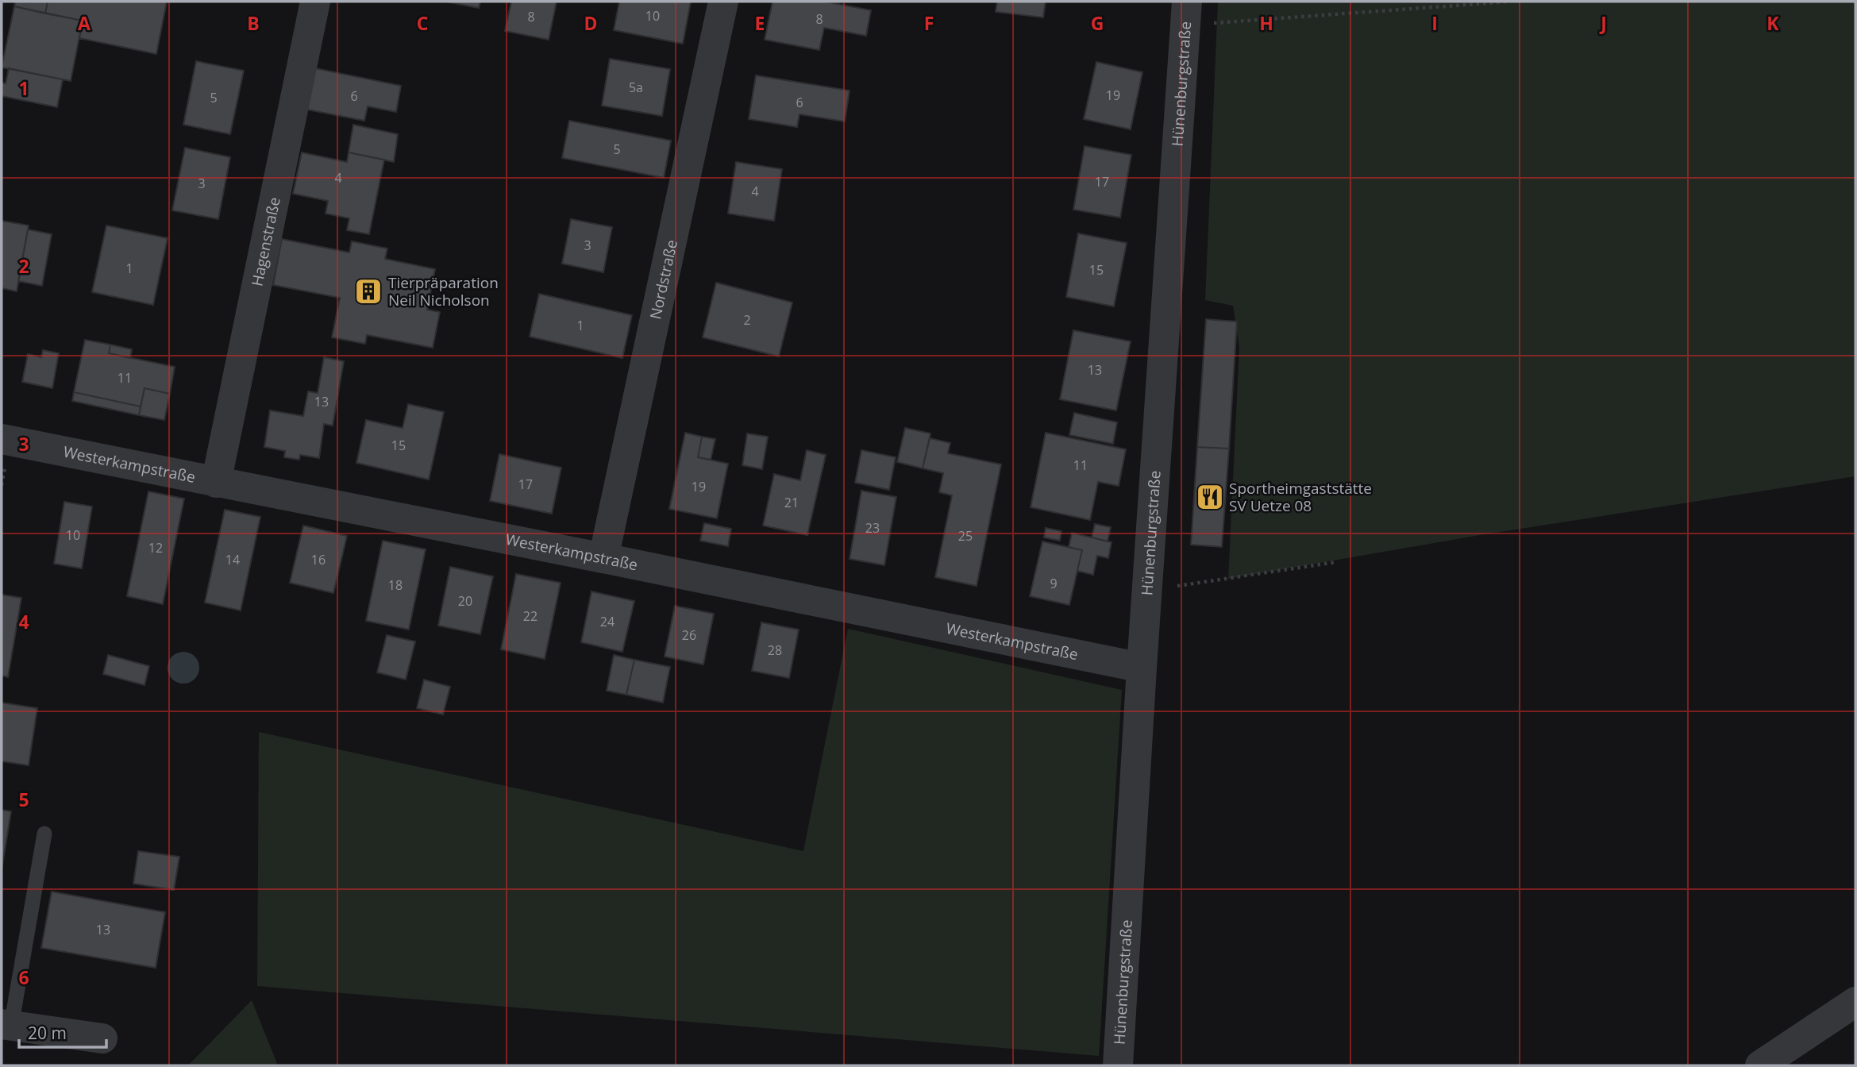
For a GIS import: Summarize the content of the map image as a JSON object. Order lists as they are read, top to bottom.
{
  "streets": {
    "street": [
      "Hünenburgstraße",
      "Hagenstraße",
      "Nordstraße",
      "Westerkampstraße"
    ]
  },
  "crossings": [
    ["Hünenburgstraße", "Westerkampstraße"],
    ["Hagenstraße", "Westerkampstraße"],
    ["Nordstraße", "Westerkampstraße"]
  ],
  "places": {
    "building": ["Tierpräparation Neil Nicholson"],
    "restaurant": ["Sportheimgaststätte SV Uetze 08"]
  },
  "house_numbers": [
    "10",
    "8",
    "8",
    "5a",
    "19",
    "6",
    "5",
    "6",
    "5",
    "4",
    "17",
    "3",
    "4",
    "3",
    "1",
    "15",
    "2",
    "1",
    "13",
    "11",
    "13",
    "15",
    "11",
    "17",
    "19",
    "21",
    "23",
    "10",
    "25",
    "12",
    "14",
    "16",
    "9",
    "18",
    "20",
    "22",
    "24",
    "26",
    "28",
    "13"
  ],
  "scale_bar": "20 m",
  "grid": {
    "columns": [
      "A",
      "B",
      "C",
      "D",
      "E",
      "F",
      "G",
      "H",
      "I",
      "J",
      "K"
    ],
    "rows": [
      "1",
      "2",
      "3",
      "4",
      "5",
      "6"
    ]
  }
}
